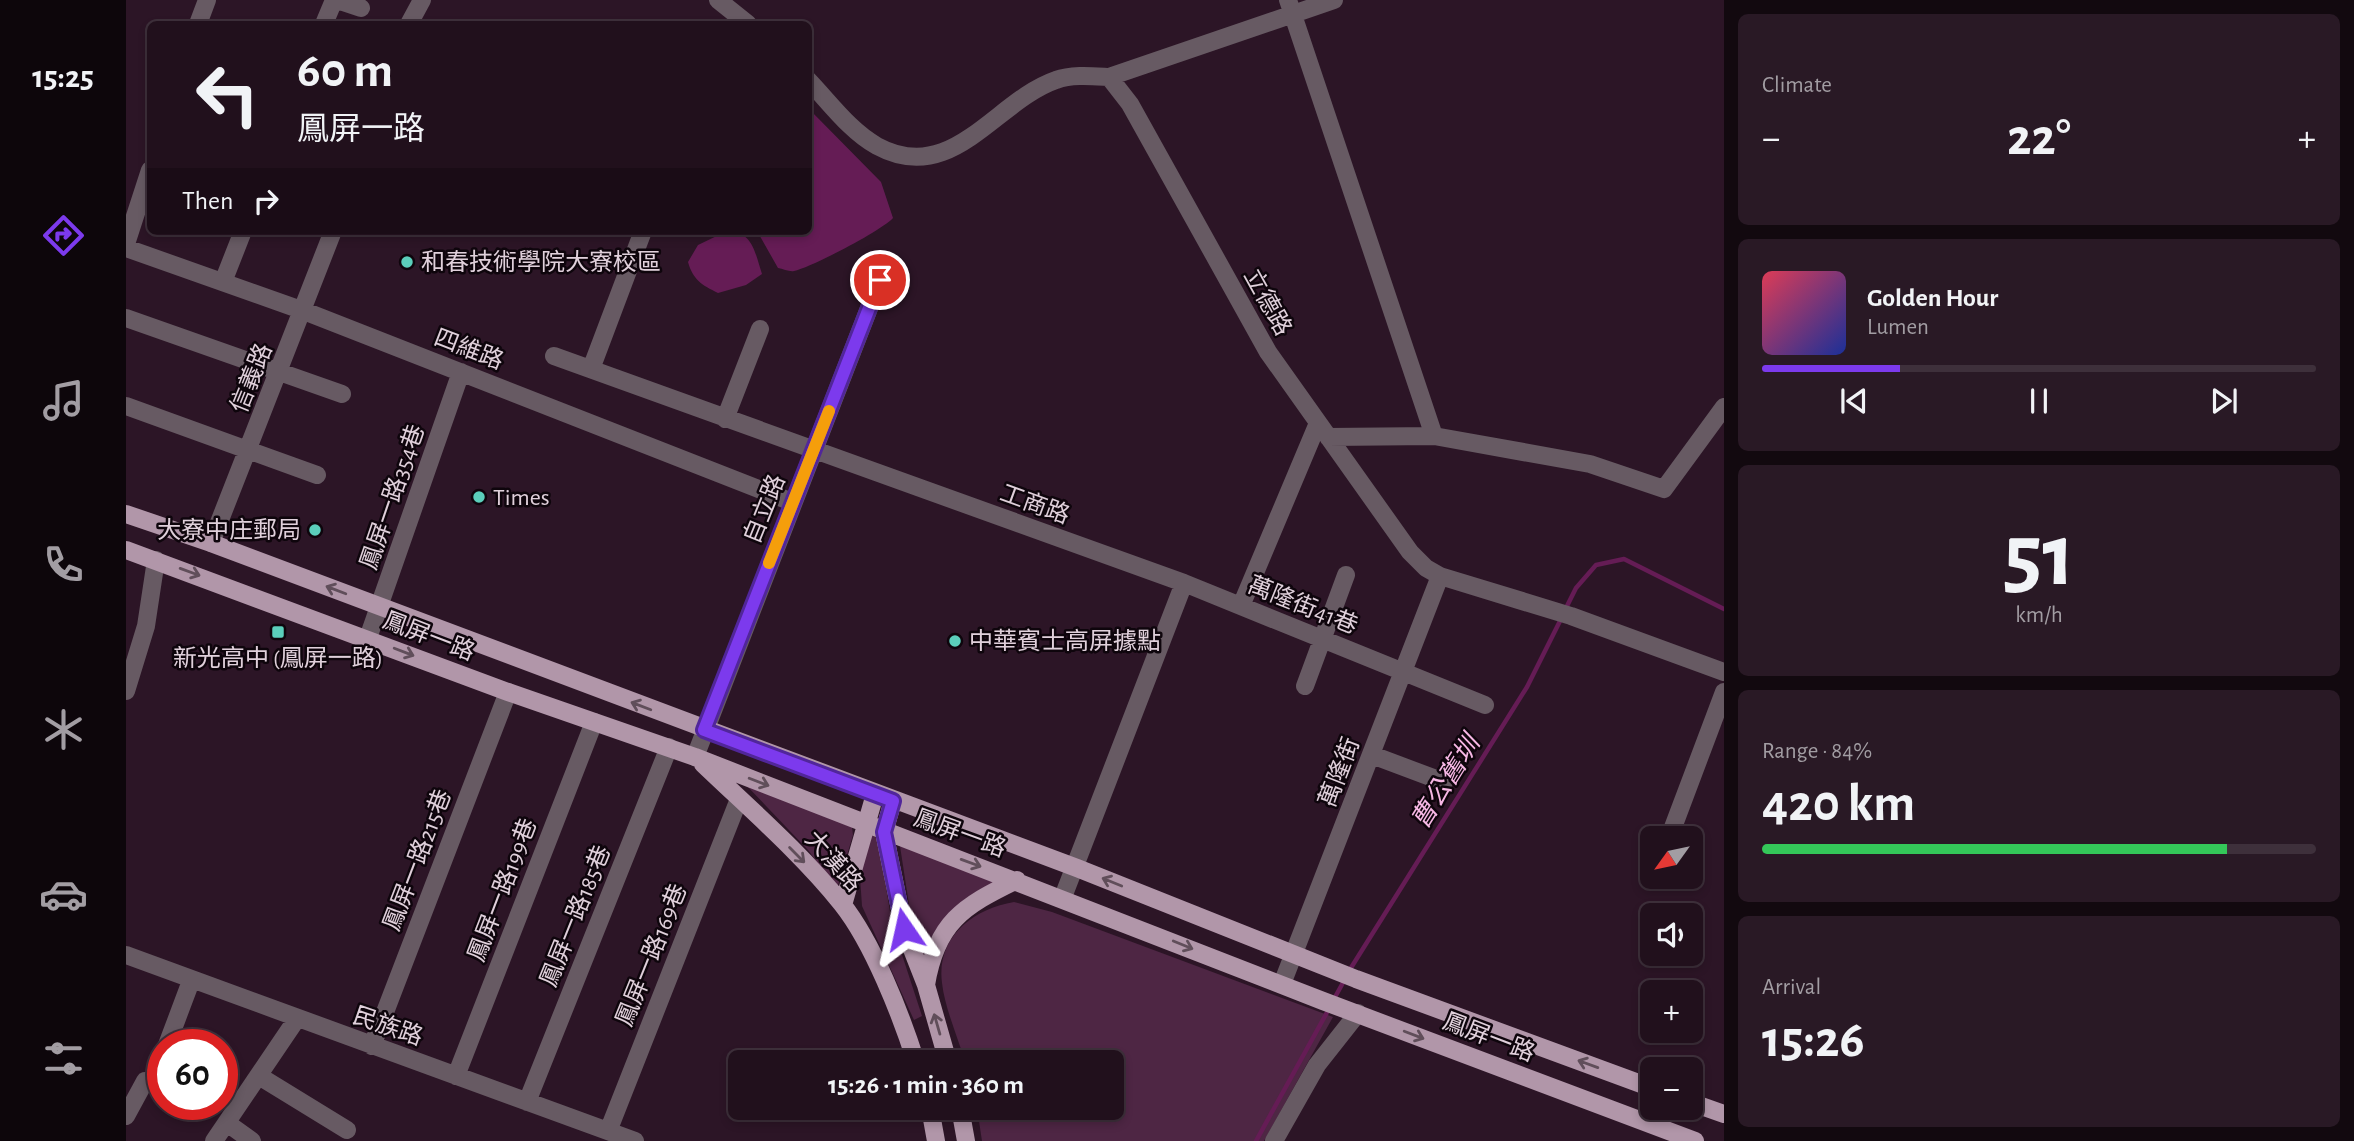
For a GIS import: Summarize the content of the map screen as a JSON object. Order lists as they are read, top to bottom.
{
  "streets": {
    "main road": ["鳳屏一路", "大漢路"],
    "street": [
      "立德路",
      "四維路",
      "信義路",
      "鳳屏一路354巷",
      "工商路",
      "自立路",
      "萬隆街41巷",
      "萬隆街",
      "鳳屏一路215巷",
      "鳳屏一路199巷",
      "鳳屏一路185巷",
      "鳳屏一路169巷",
      "民族路"
    ]
  },
  "crossings": [
    ["立德路", "萬隆街"],
    ["四維路", "信義路"],
    ["四維路", "鳳屏一路354巷"],
    ["四維路", "自立路"],
    ["信義路", "鳳屏一路"],
    ["鳳屏一路354巷", "鳳屏一路"],
    ["工商路", "自立路"],
    ["工商路", "萬隆街41巷"],
    ["自立路", "鳳屏一路"],
    ["自立路", "大漢路"],
    ["萬隆街41巷", "萬隆街"],
    ["鳳屏一路", "萬隆街"],
    ["鳳屏一路", "鳳屏一路215巷"],
    ["鳳屏一路", "大漢路"],
    ["鳳屏一路", "鳳屏一路199巷"],
    ["鳳屏一路", "鳳屏一路185巷"],
    ["鳳屏一路215巷", "民族路"],
    ["大漢路", "鳳屏一路169巷"],
    ["鳳屏一路199巷", "民族路"],
    ["鳳屏一路185巷", "民族路"],
    ["鳳屏一路169巷", "民族路"]
  ],
  "water": ["曹公舊圳"],
  "places": {
    "other": [
      "和春技術學院大寮校區",
      "Times",
      "大寮中庄郵局",
      "中華賓士高屏據點"
    ],
    "transit": ["新光高中 (鳳屏一路)"]
  },
  "north": "bottom left",
  "page": {
    "tabs": "15:25",
    "tile": [
      "Climate",
      ["51", "km/h"],
      ["Range · 84%", "420 km"],
      ["Arrival", "15:26"]
    ],
    "turn": ["60 m", "鳳屏一路"],
    "heat": ["−", "22°", "+"],
    "then": "Then",
    "song": ["Golden Hour", "Lumen"],
    "map_buttons": ["+", "−"],
    "limit": "60",
    "trip": "15:26 · 1 min · 360 m"
  }
}
